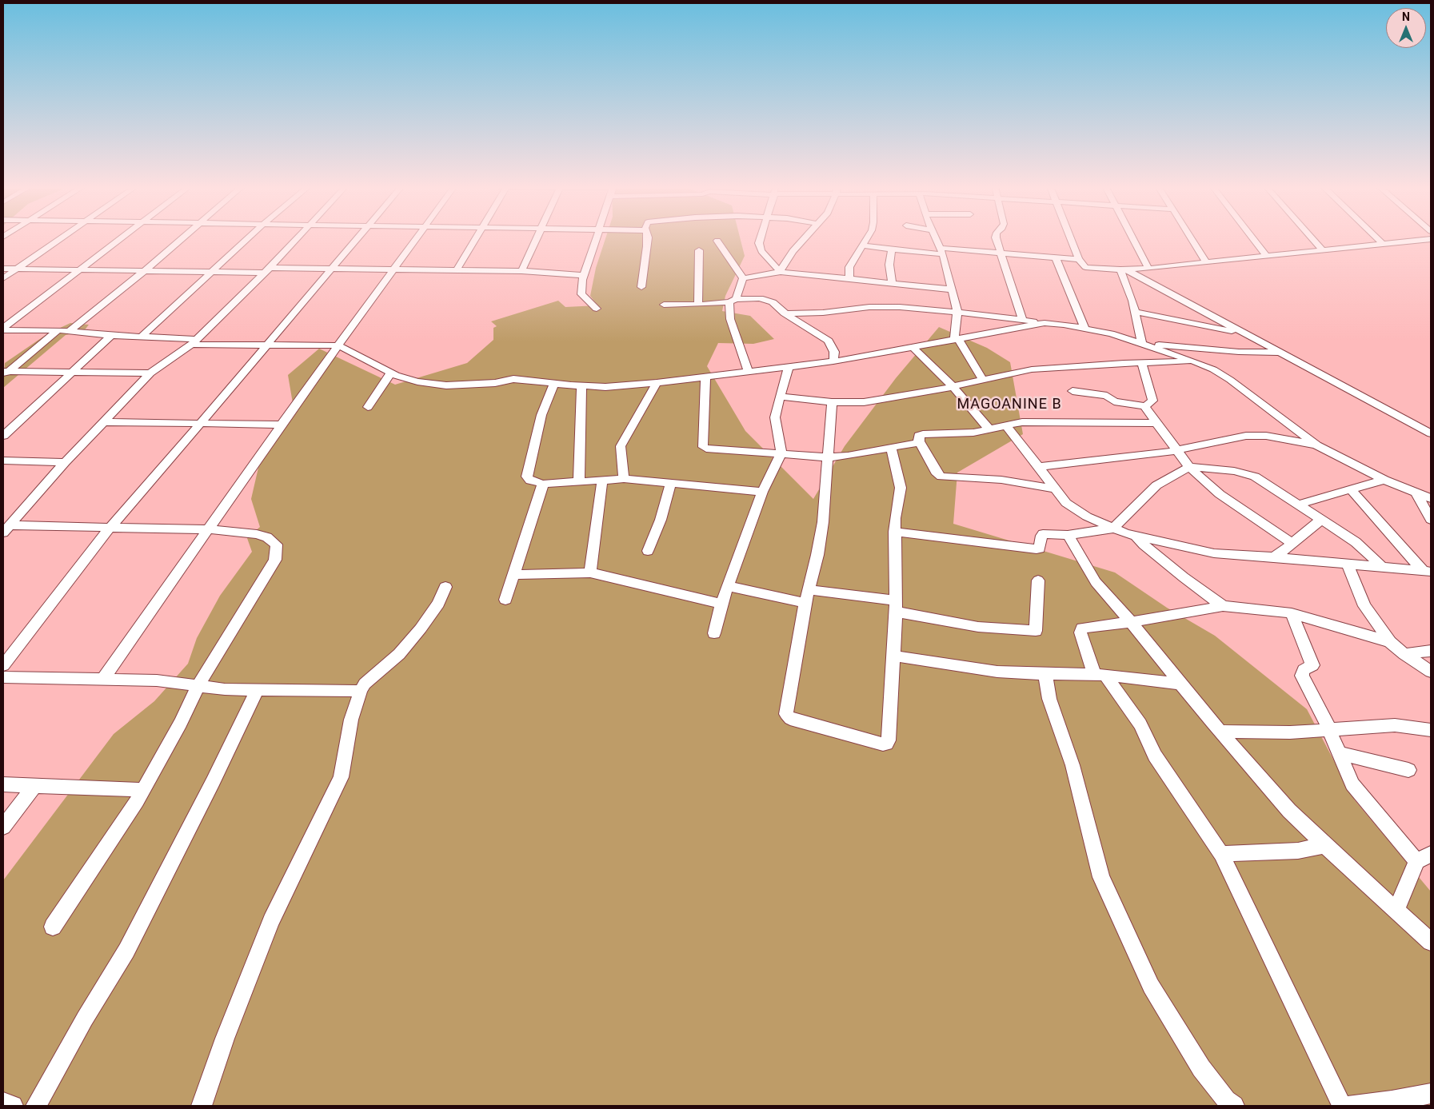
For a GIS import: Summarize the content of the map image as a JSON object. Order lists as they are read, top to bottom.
{
  "districts": ["MAGOANINE B"],
  "north": "top"
}
